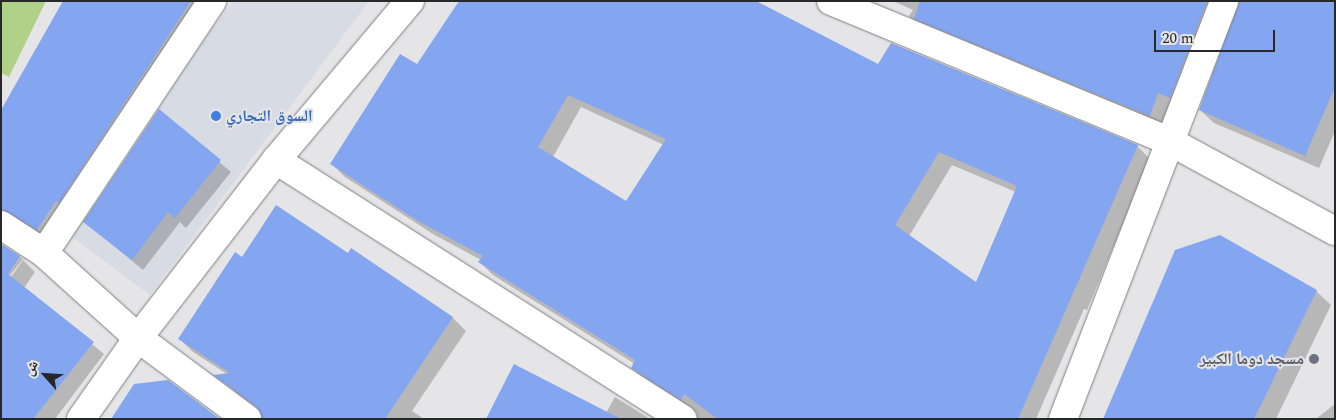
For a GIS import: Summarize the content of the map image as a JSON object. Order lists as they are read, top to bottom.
{
  "places": ["السوق التجاري", "مسجد دوما الكبير"],
  "scale_bar": "20 m",
  "north": "top left"
}
